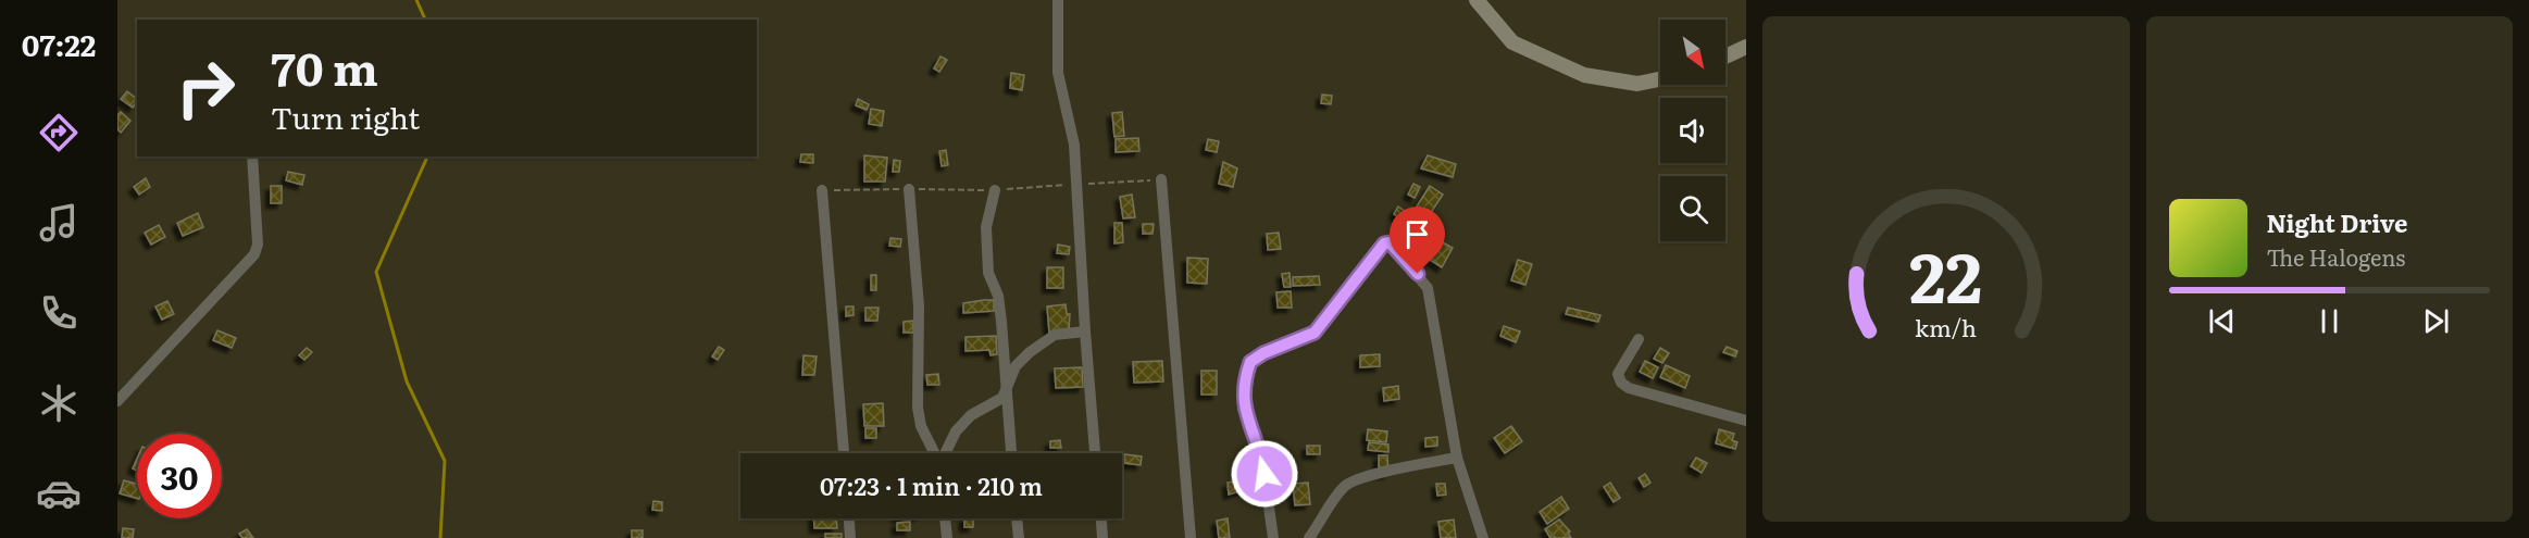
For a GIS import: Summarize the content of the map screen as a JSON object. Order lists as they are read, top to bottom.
{
  "north": "bottom right",
  "page": {
    "tabs": "07:22",
    "turn": ["70 m", "Turn right"],
    "song": ["Night Drive", "The Halogens"],
    "limit": "30",
    "trip": "07:23 · 1 min · 210 m",
    "gauge": ["22", "km/h"]
  }
}
